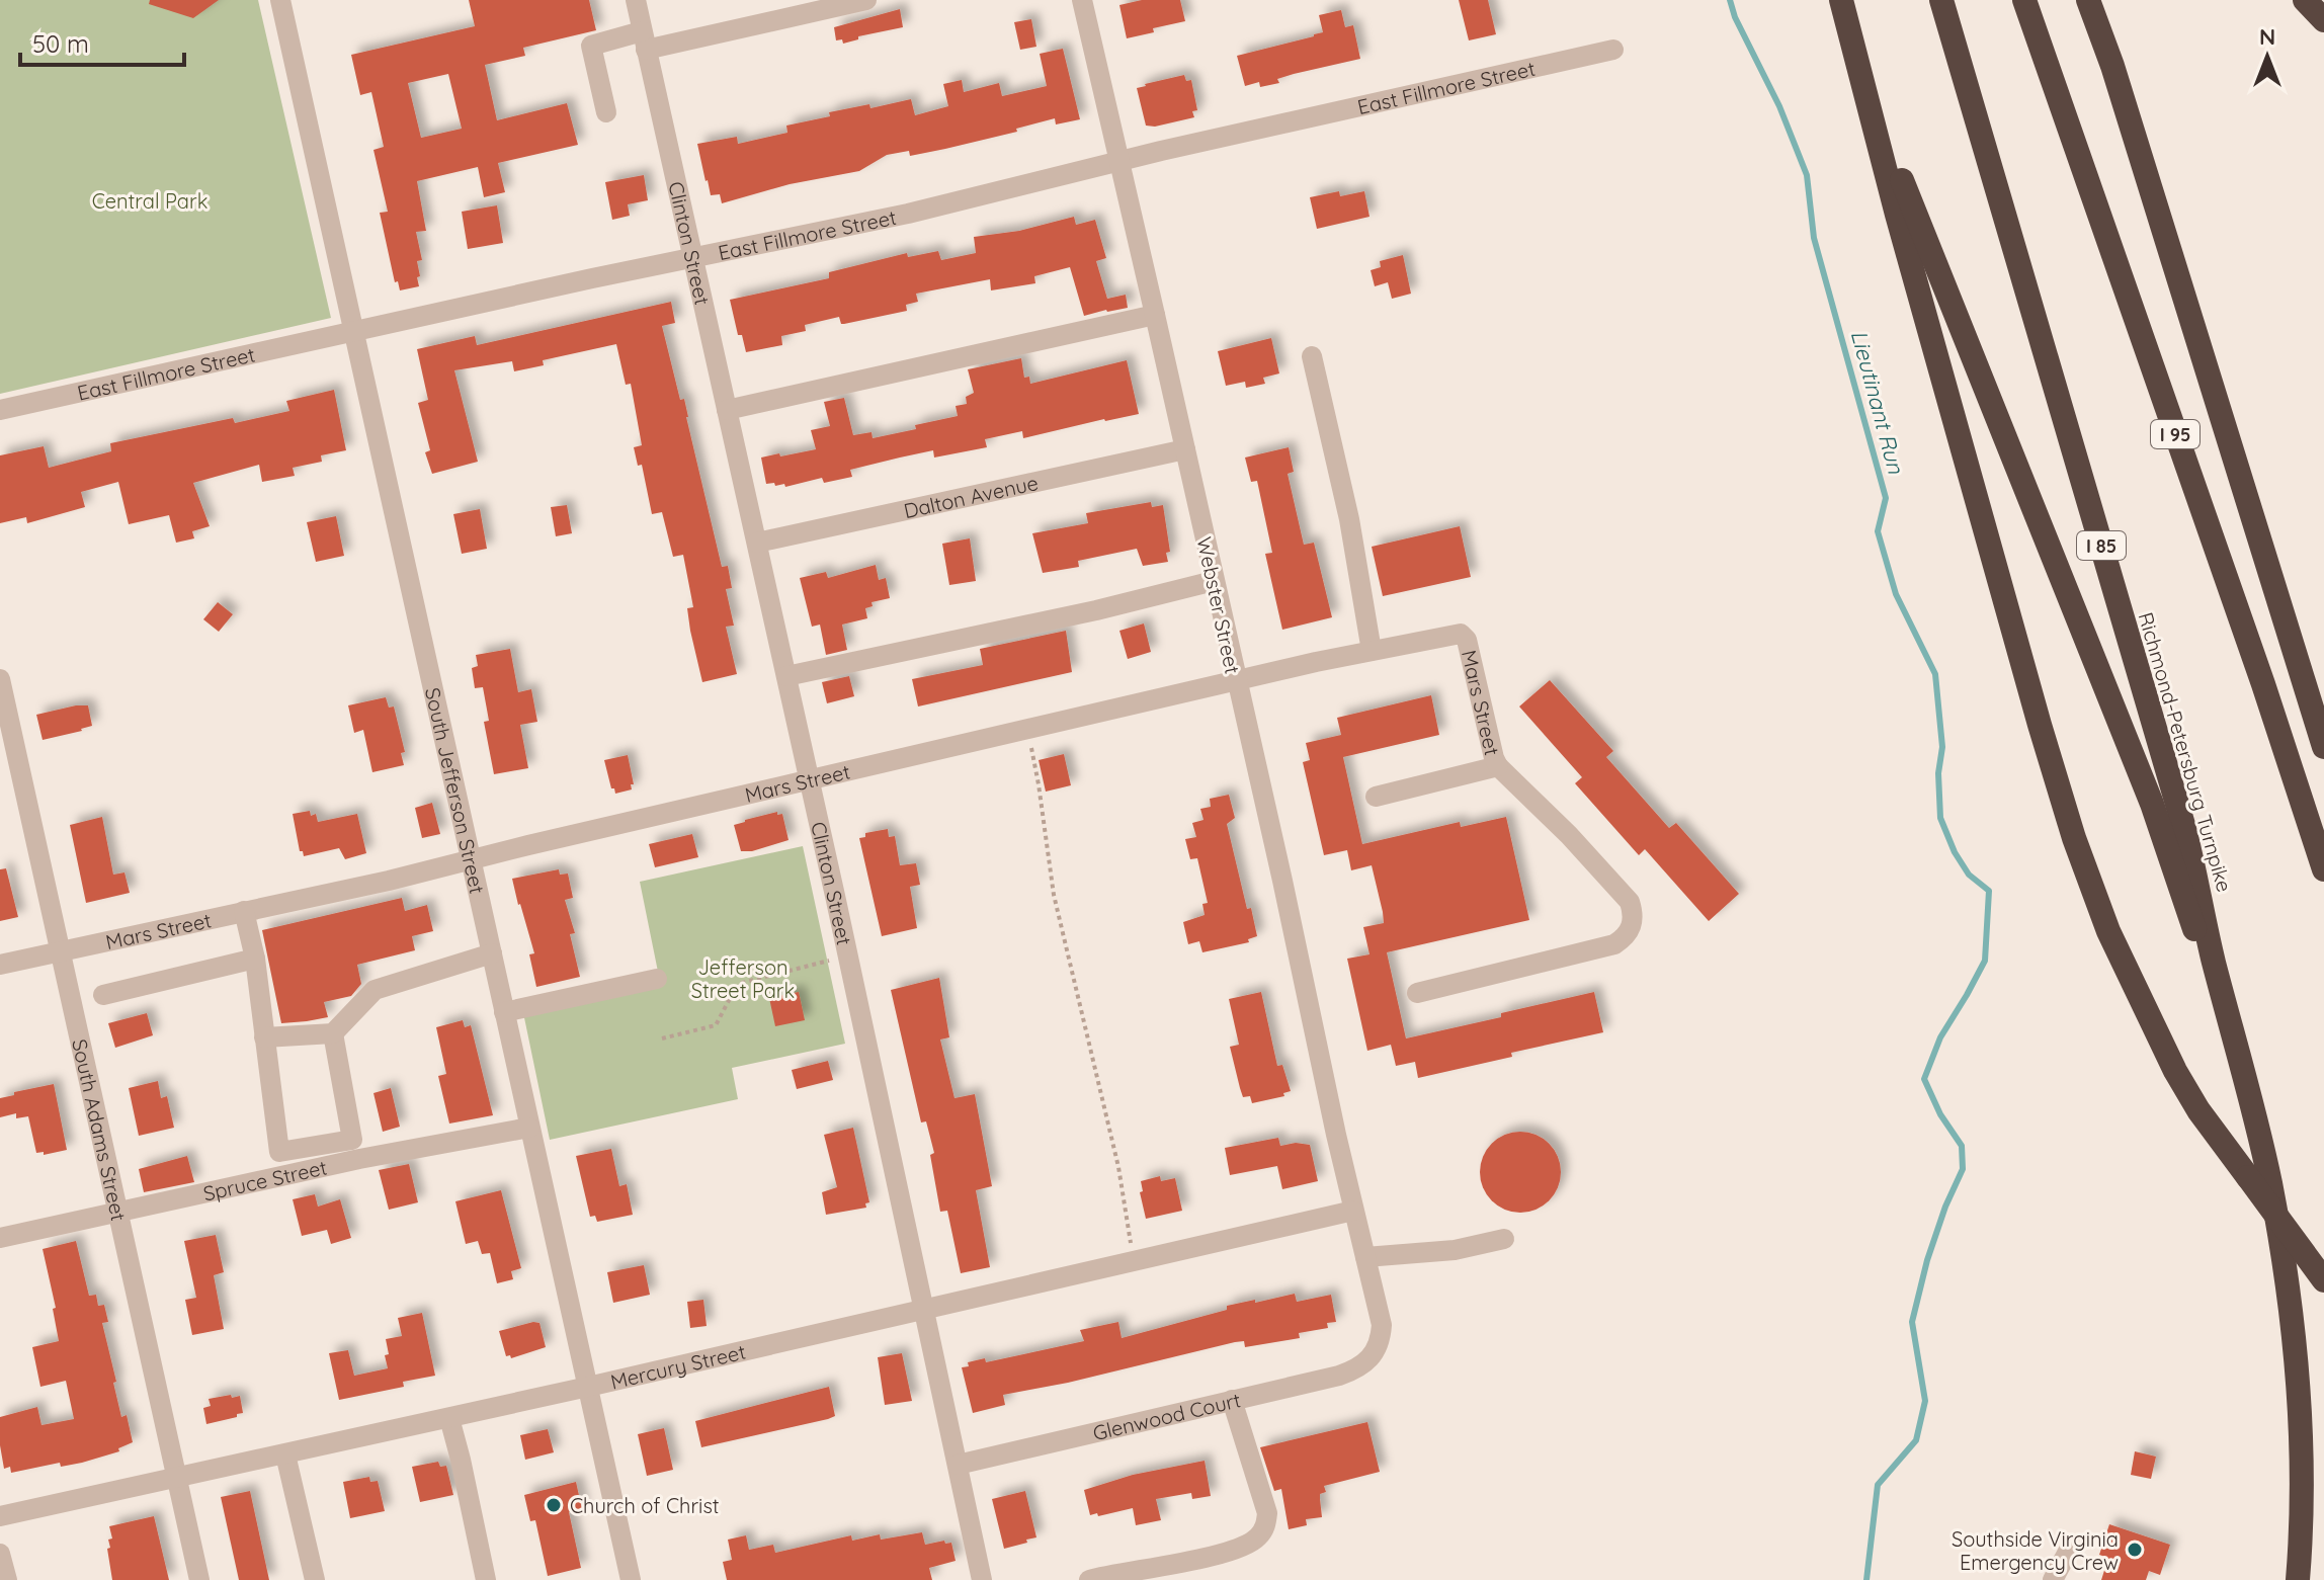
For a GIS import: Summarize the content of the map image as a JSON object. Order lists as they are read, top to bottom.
{
  "streets": {
    "highway": ["I 95", "I 85", "Richmond-Petersburg Turnpike"],
    "street": [
      "East Fillmore Street",
      "Clinton Street",
      "Dalton Avenue",
      "Webster Street",
      "Mars Street",
      "South Jefferson Street",
      "South Adams Street",
      "Spruce Street",
      "Mercury Street",
      "Glenwood Court"
    ]
  },
  "crossings": [
    ["East Fillmore Street", "Clinton Street"],
    ["East Fillmore Street", "Webster Street"],
    ["East Fillmore Street", "South Jefferson Street"],
    ["Clinton Street", "Dalton Avenue"],
    ["Clinton Street", "Mars Street"],
    ["Clinton Street", "Mercury Street"],
    ["Clinton Street", "Glenwood Court"],
    ["Dalton Avenue", "Webster Street"],
    ["Webster Street", "Mars Street"],
    ["Webster Street", "Mercury Street"],
    ["Webster Street", "Glenwood Court"],
    ["Mars Street", "South Jefferson Street"],
    ["Mars Street", "South Adams Street"],
    ["South Jefferson Street", "Spruce Street"],
    ["South Jefferson Street", "Mercury Street"],
    ["South Adams Street", "Spruce Street"],
    ["South Adams Street", "Mercury Street"]
  ],
  "water": ["Lieutinant Run"],
  "parks": ["Central Park", "Jefferson Street Park"],
  "places": ["Church of Christ", "Southside Virginia Emergency Crew"],
  "scale_bar": "50 m",
  "north": "top"
}
